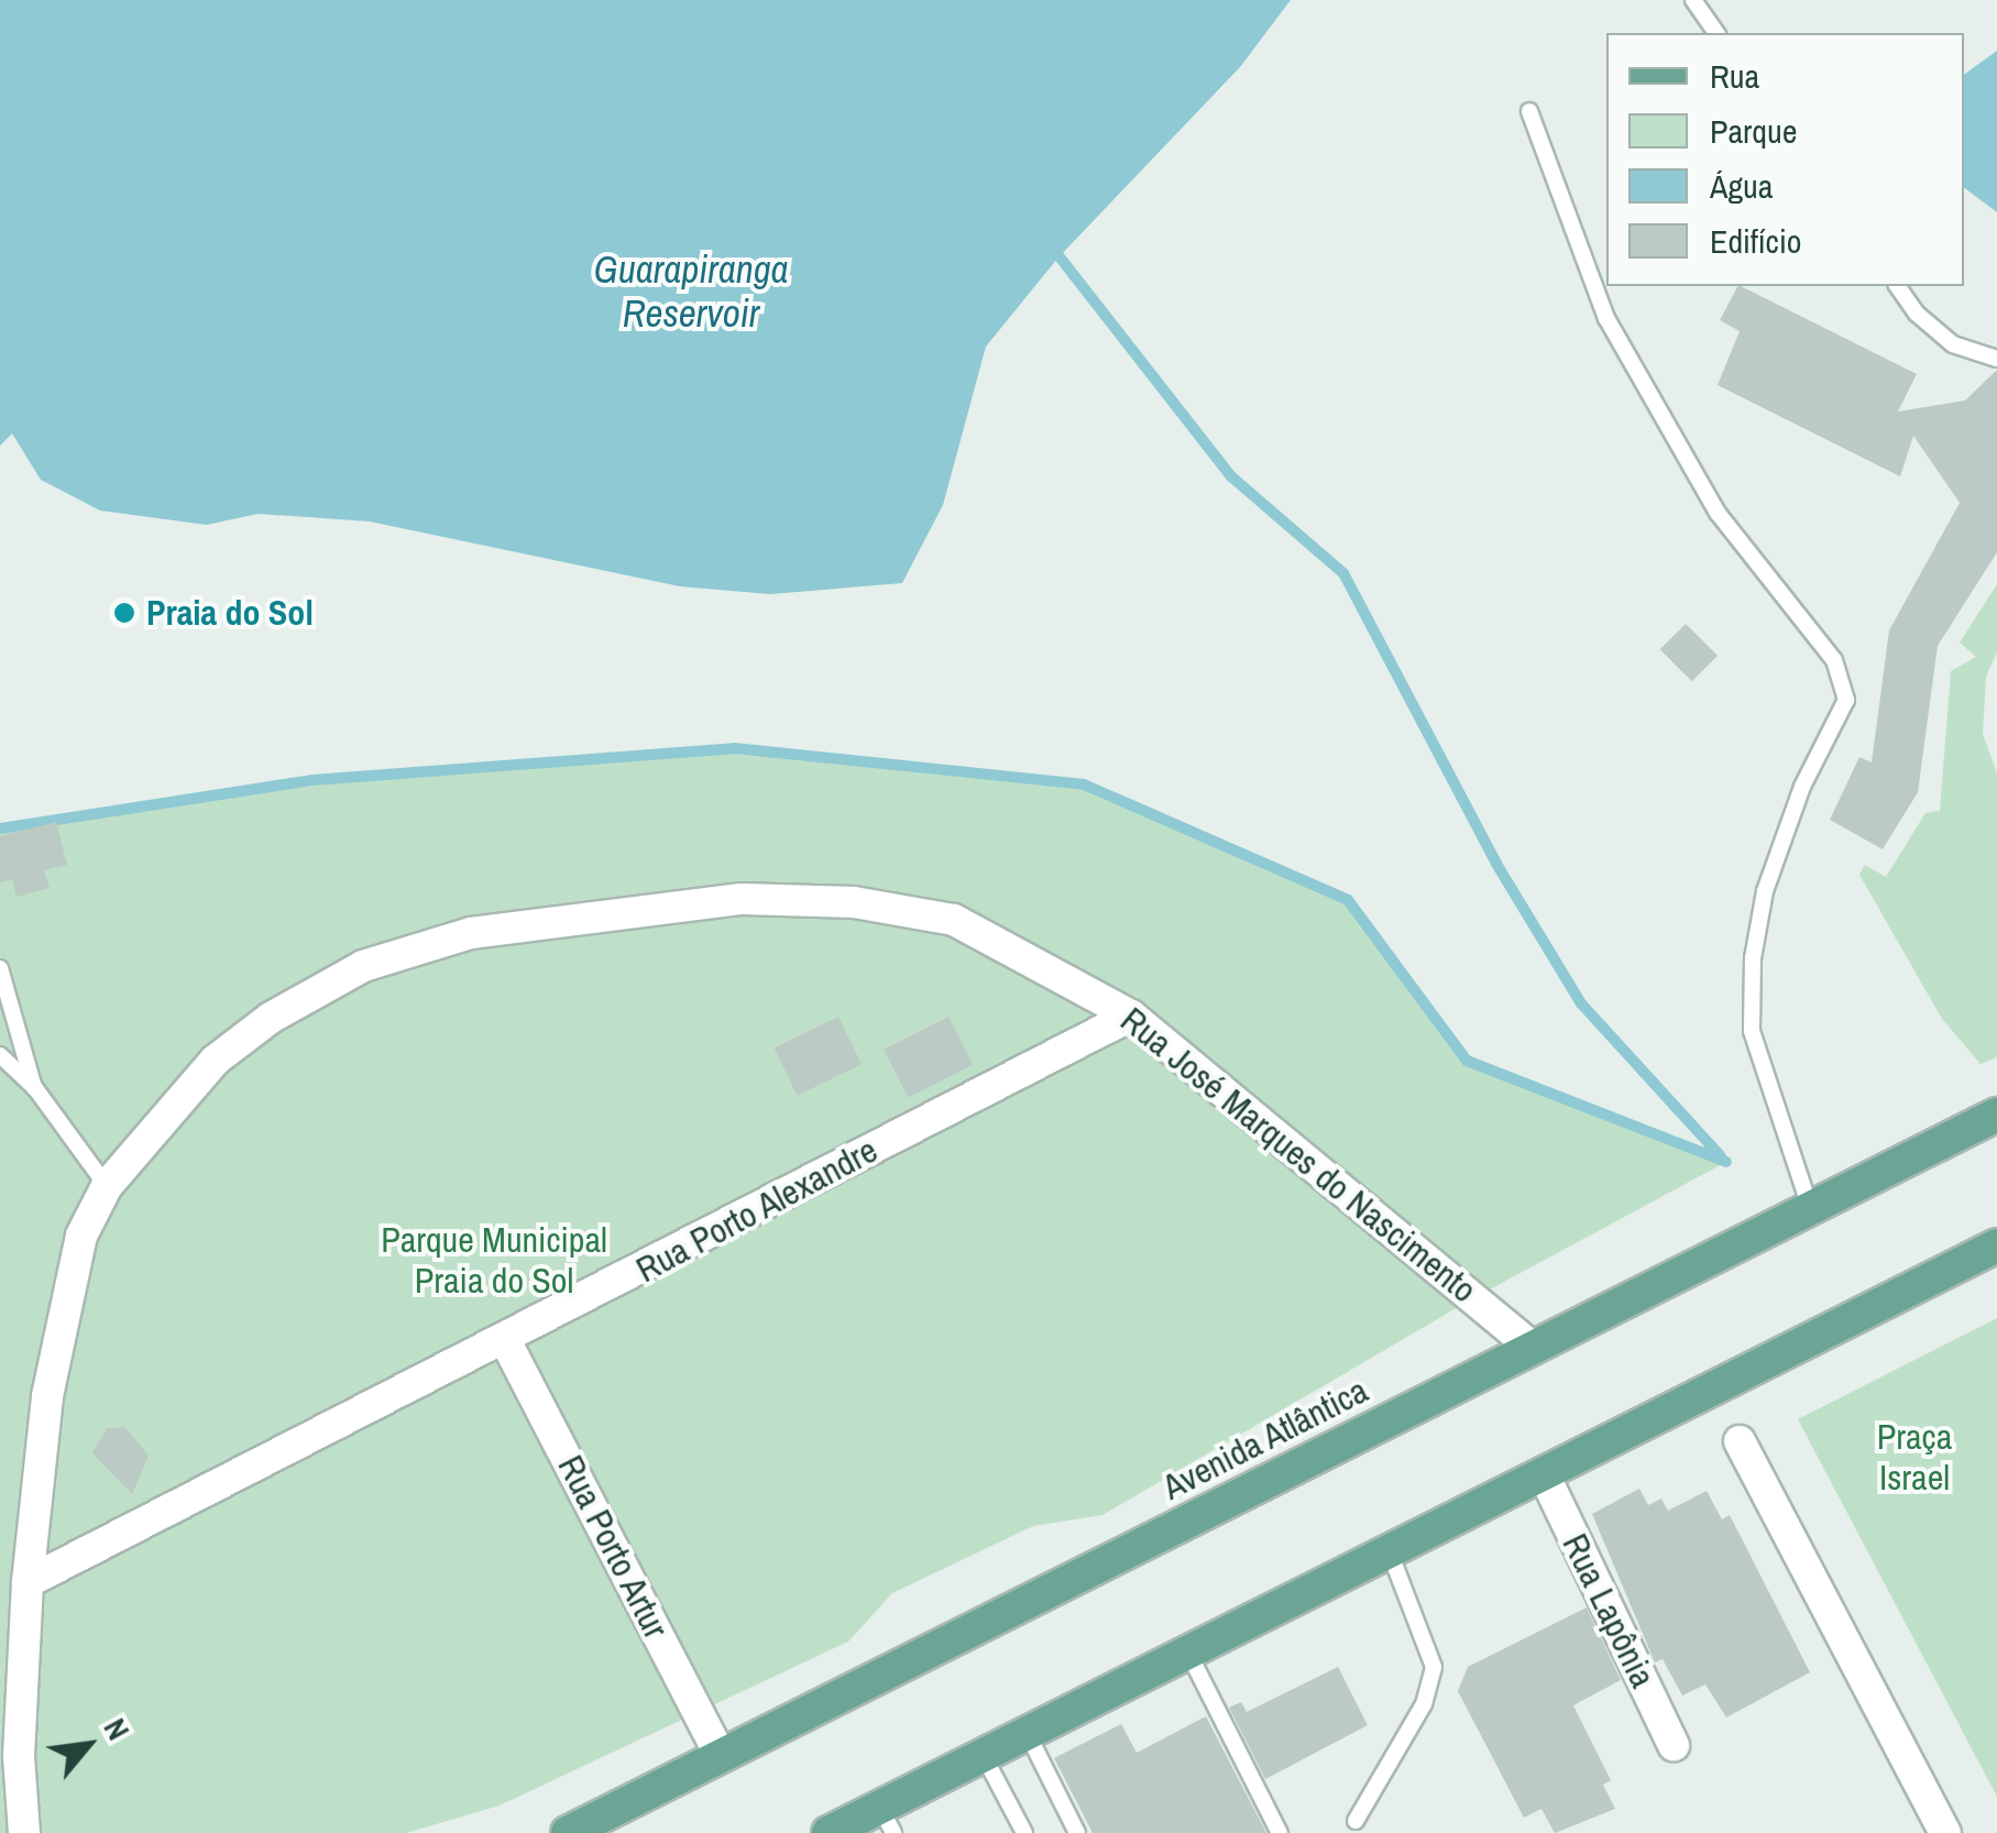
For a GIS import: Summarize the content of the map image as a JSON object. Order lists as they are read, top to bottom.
{
  "streets": {
    "main road": ["Avenida Atlântica"],
    "street": [
      "Rua José Marques do Nascimento",
      "Rua Porto Alexandre",
      "Rua Porto Artur",
      "Rua Lapônia"
    ]
  },
  "crossings": [
    ["Rua José Marques do Nascimento", "Rua Porto Alexandre"],
    ["Rua José Marques do Nascimento", "Avenida Atlântica"],
    ["Rua Porto Alexandre", "Rua Porto Artur"],
    ["Avenida Atlântica", "Rua Porto Artur"]
  ],
  "water": ["Guarapiranga Reservoir"],
  "parks": ["Parque Municipal Praia do Sol", "Praça Israel"],
  "places": ["Praia do Sol"],
  "legend": [
    "Rua",
    "Parque",
    "Água",
    "Edifício"
  ],
  "north": "top right"
}
